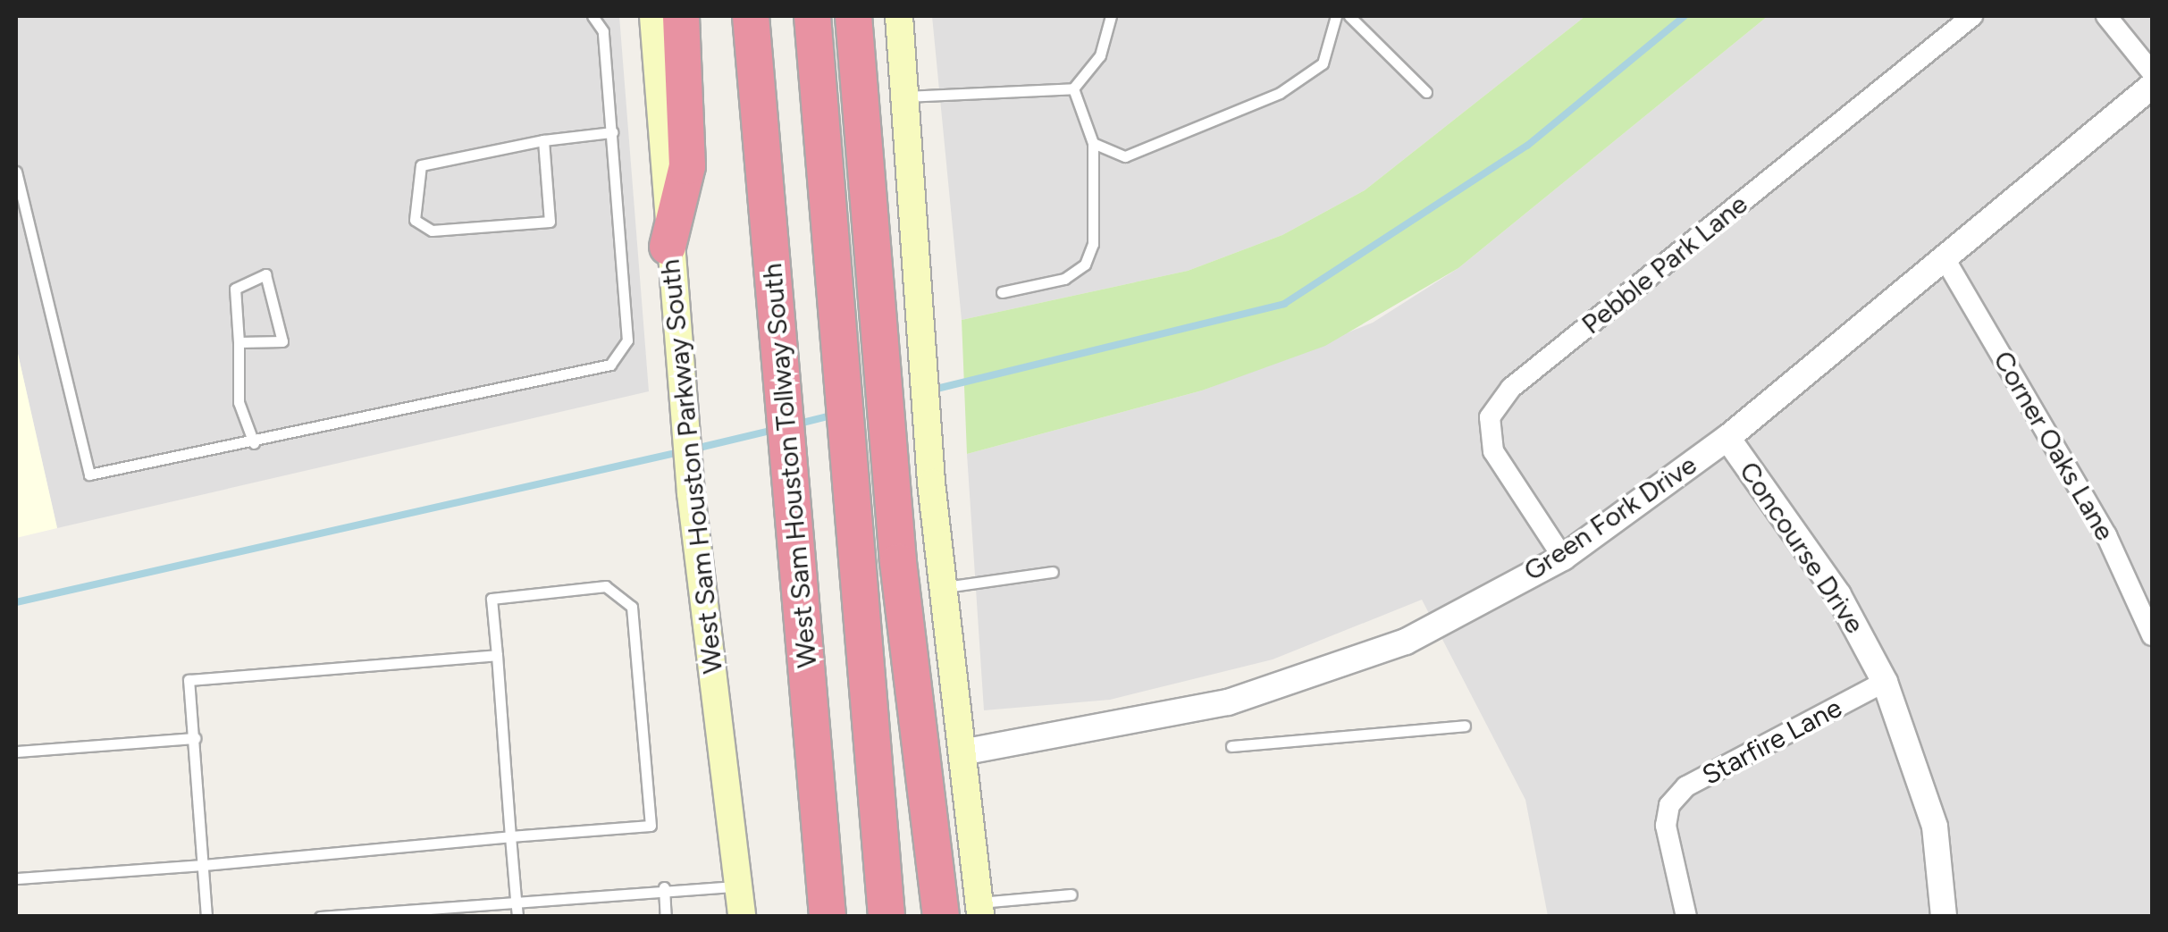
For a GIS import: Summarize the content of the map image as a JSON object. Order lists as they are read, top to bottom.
{
  "streets": {
    "highway": ["West Sam Houston Tollway South"],
    "main road": ["West Sam Houston Parkway South"],
    "street": [
      "Pebble Park Lane",
      "Corner Oaks Lane",
      "Green Fork Drive",
      "Concourse Drive",
      "Starfire Lane"
    ]
  },
  "crossings": [
    ["Pebble Park Lane", "Green Fork Drive"],
    ["Corner Oaks Lane", "Green Fork Drive"],
    ["Green Fork Drive", "Concourse Drive"],
    ["Concourse Drive", "Starfire Lane"]
  ]
}
